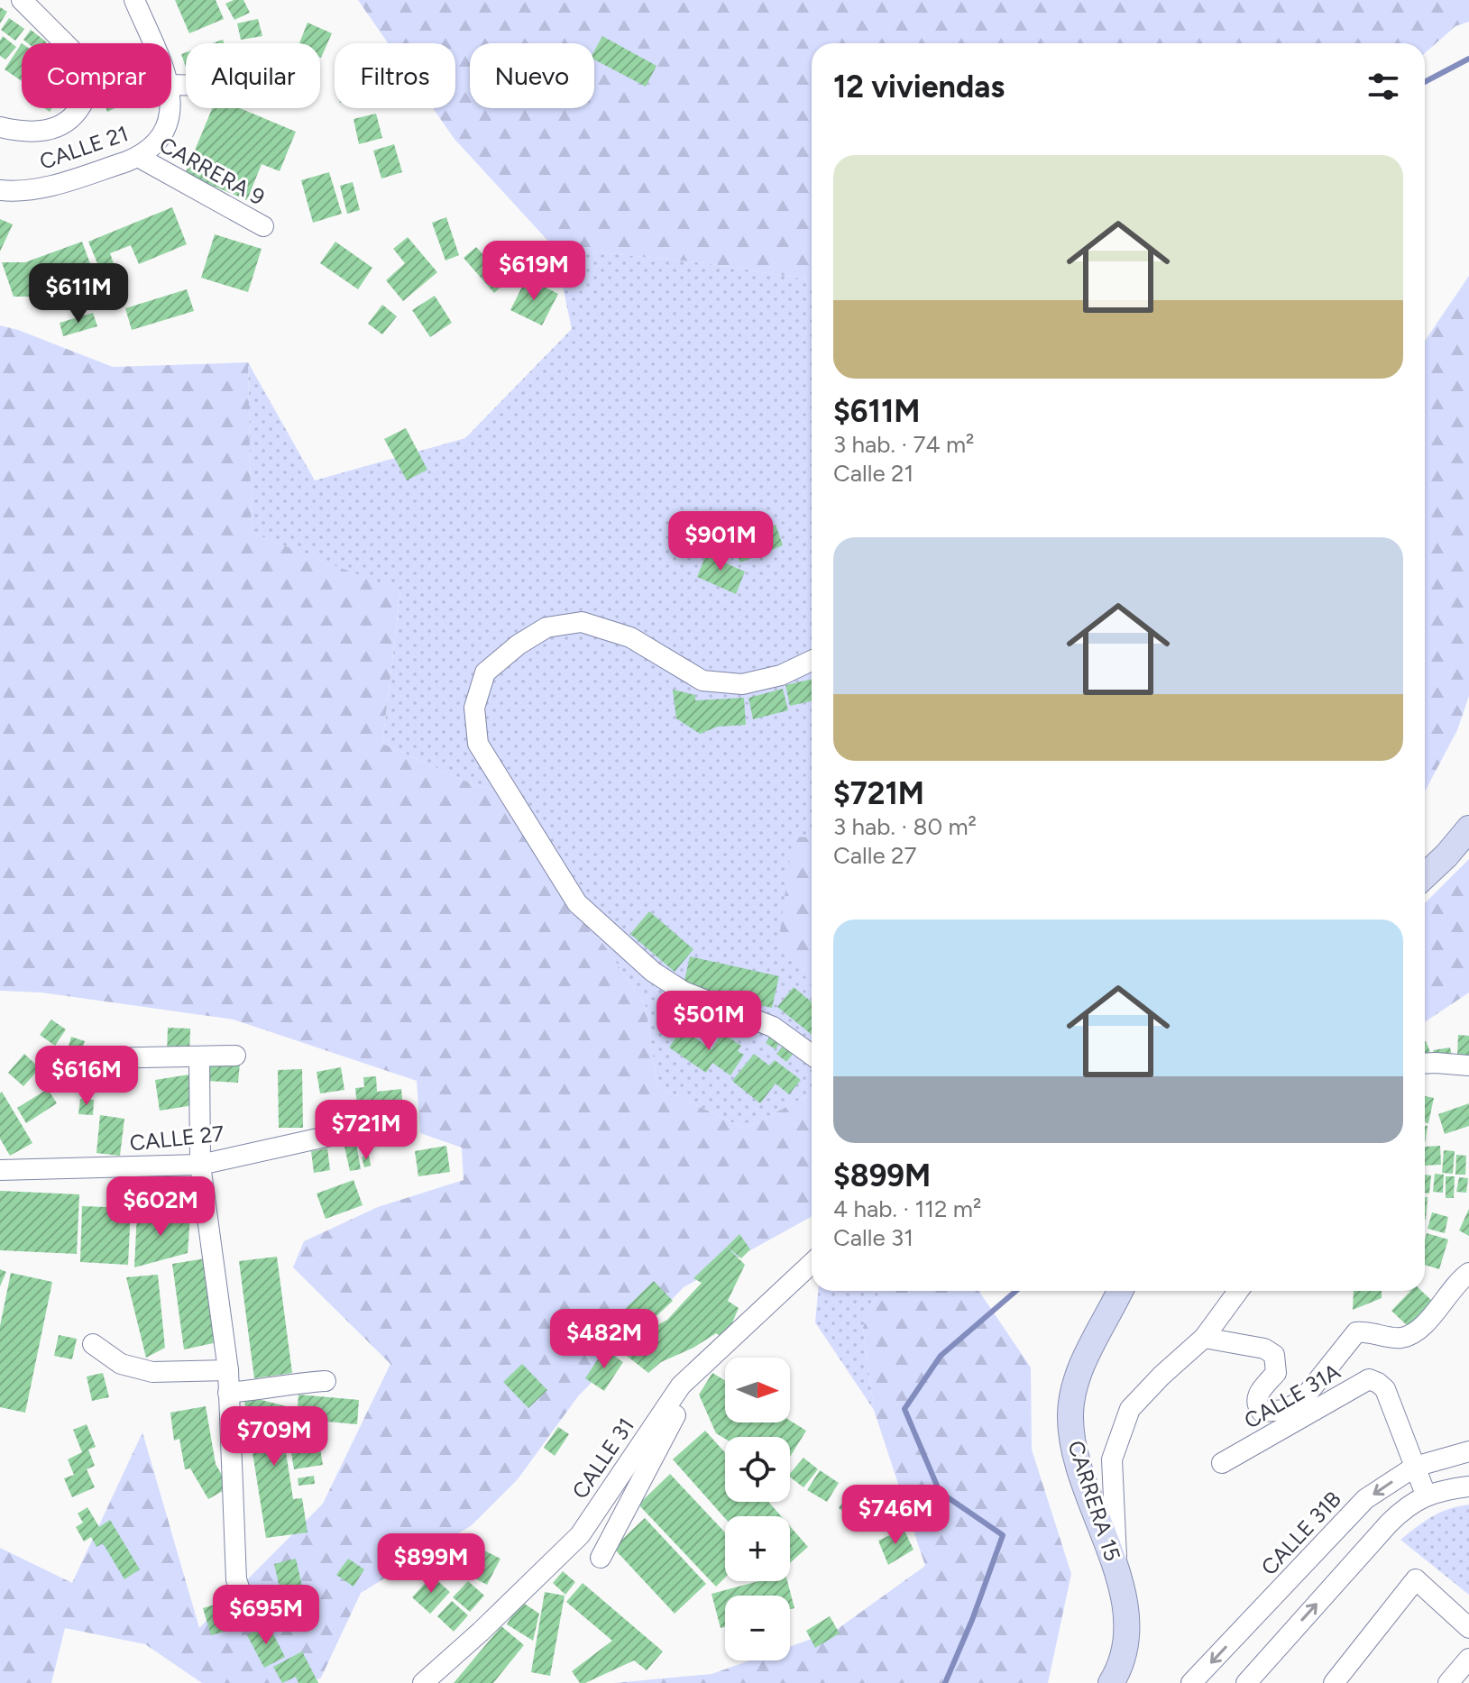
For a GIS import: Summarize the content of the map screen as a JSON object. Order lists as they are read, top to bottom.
{
  "streets": {
    "main road": ["CARRERA 15"],
    "street": [
      "CALLE 21",
      "CARRERA 9",
      "CALLE 27",
      "CALLE 31A",
      "CALLE 31",
      "CALLE 31B"
    ]
  },
  "crossings": [
    ["CALLE 21", "CARRERA 9"],
    ["CALLE 31A", "CALLE 31B"]
  ],
  "north": "right",
  "page": {
    "chip": [
      "Comprar",
      "Alquilar",
      "Filtros",
      "Nuevo"
    ],
    "heading": "12 viviendas",
    "list": [
      {
        "name": "$611M",
        "note": "3 hab. · 74 m² · Calle 21"
      },
      {
        "name": "$721M",
        "note": "3 hab. · 80 m² · Calle 27"
      },
      {
        "name": "$899M",
        "note": "4 hab. · 112 m² · Calle 31"
      }
    ],
    "price": [
      "$619M",
      "$611M",
      "$901M",
      "$501M",
      "$616M",
      "$721M",
      "$602M",
      "$482M",
      "$709M",
      "$746M",
      "$899M",
      "$695M"
    ],
    "map_buttons": ["+", "−"]
  }
}
